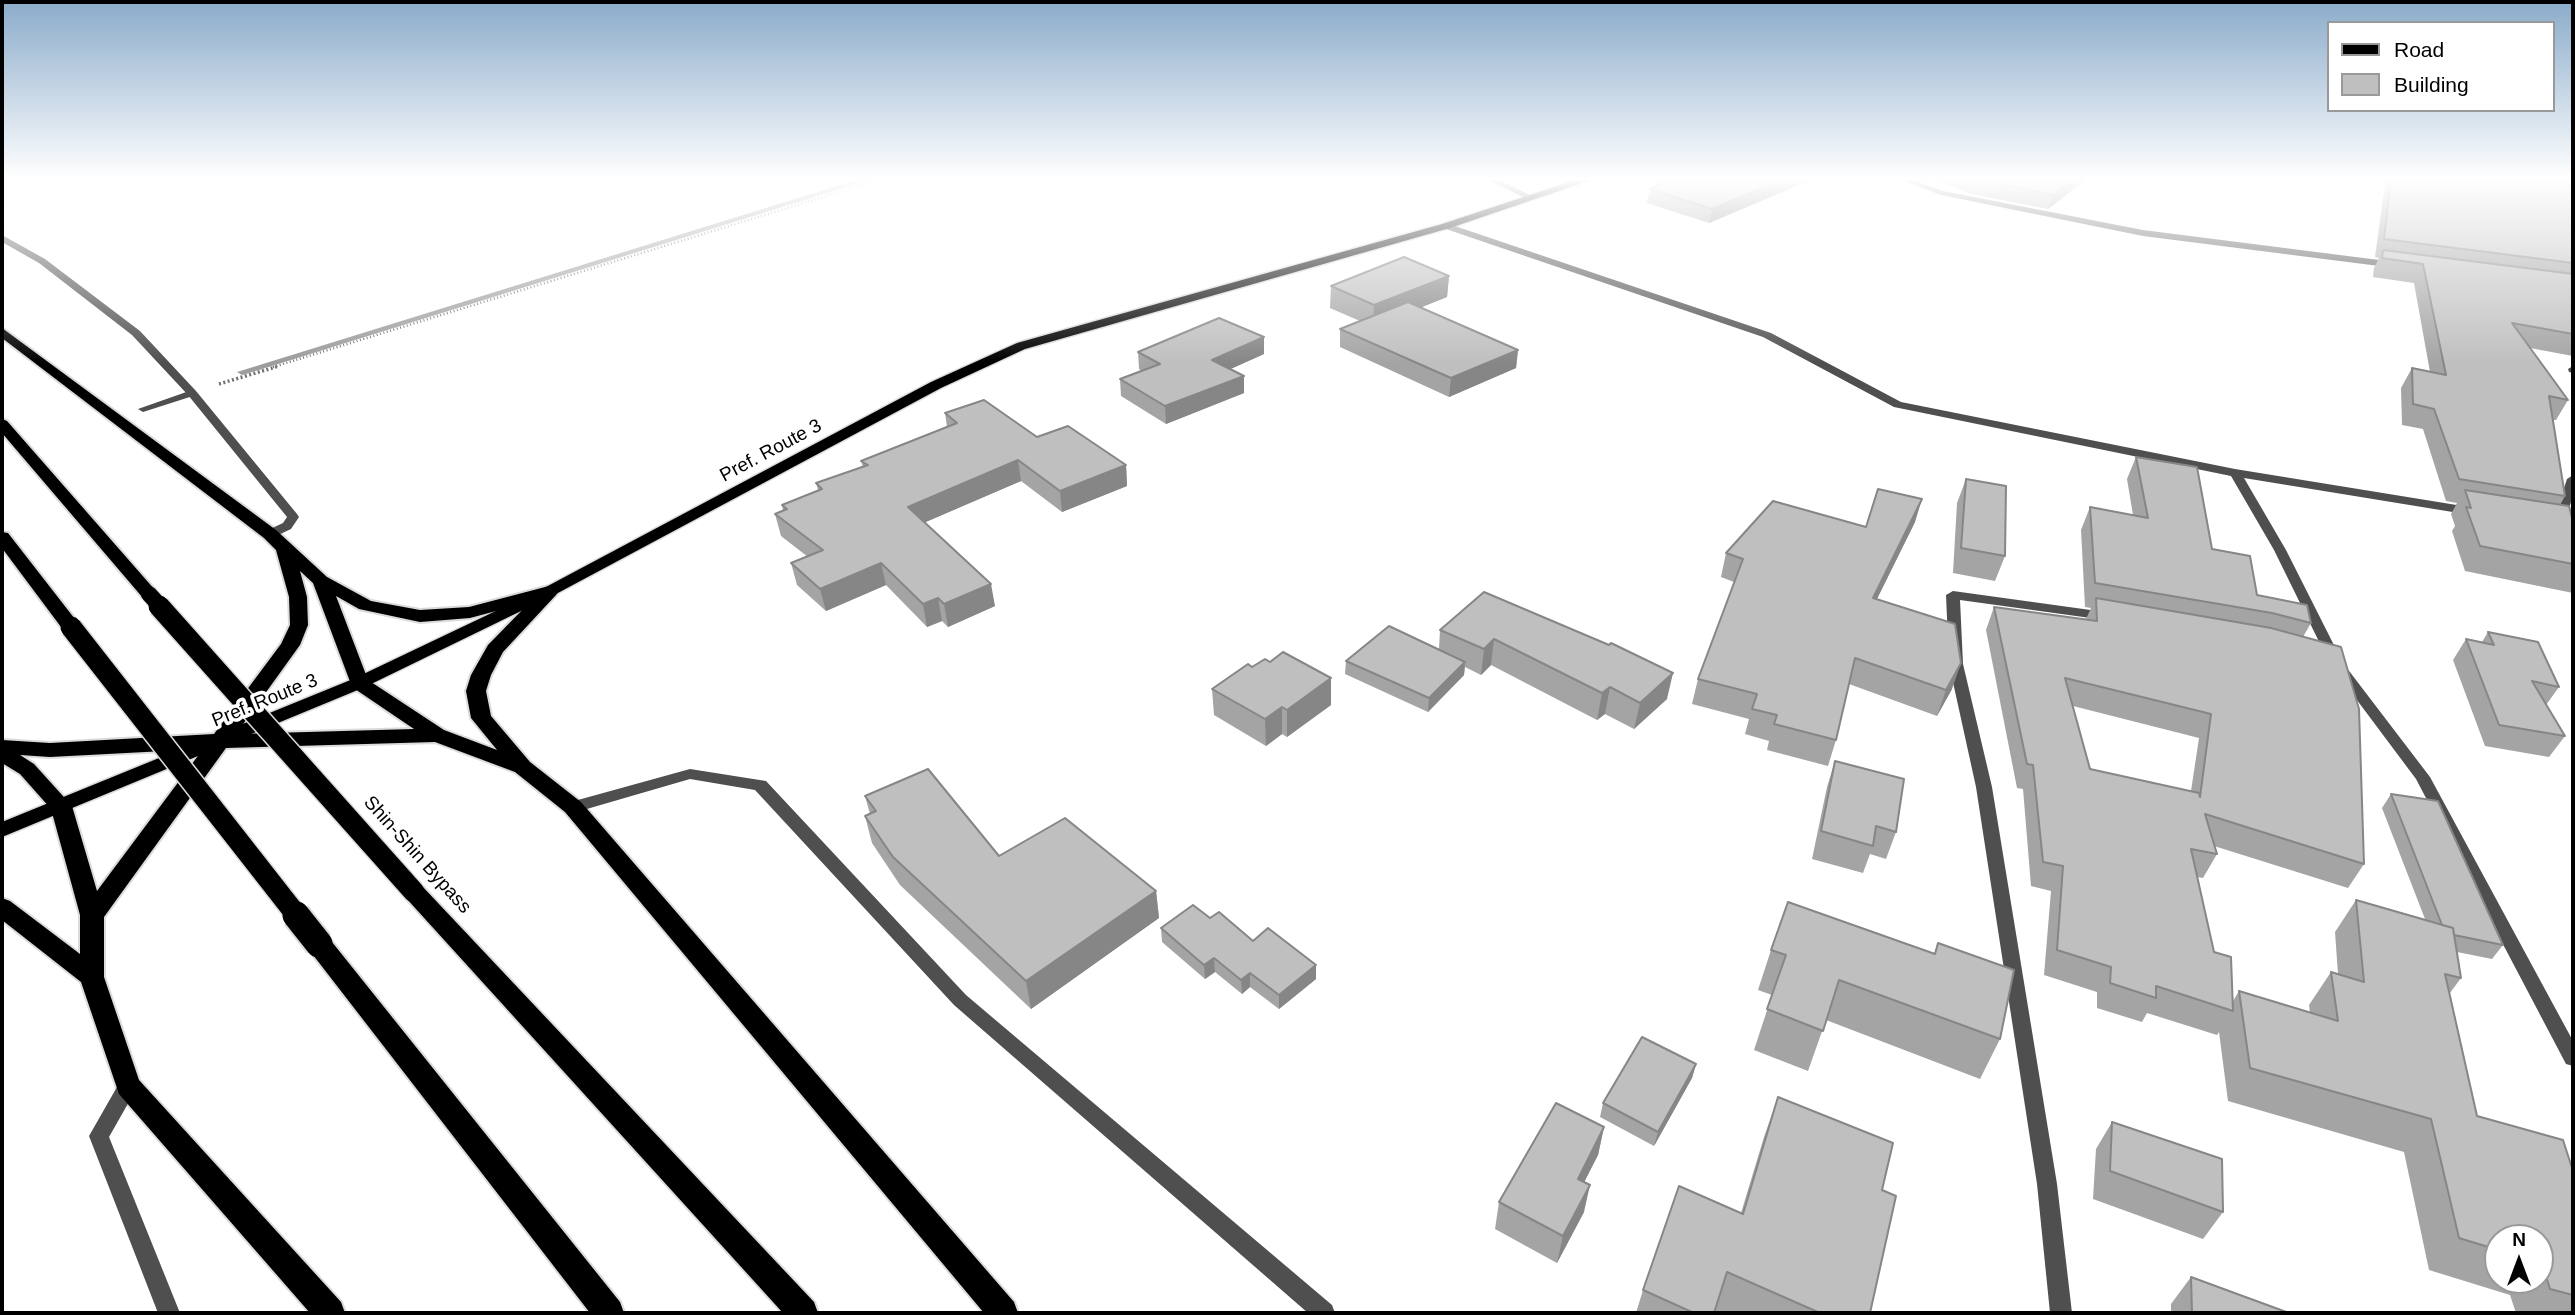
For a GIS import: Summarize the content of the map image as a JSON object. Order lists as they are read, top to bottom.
{
  "streets": {
    "highway": ["Shin-Shin Bypass"],
    "main road": ["Pref. Route 3"]
  },
  "legend": ["Road", "Building"],
  "north": "top"
}
